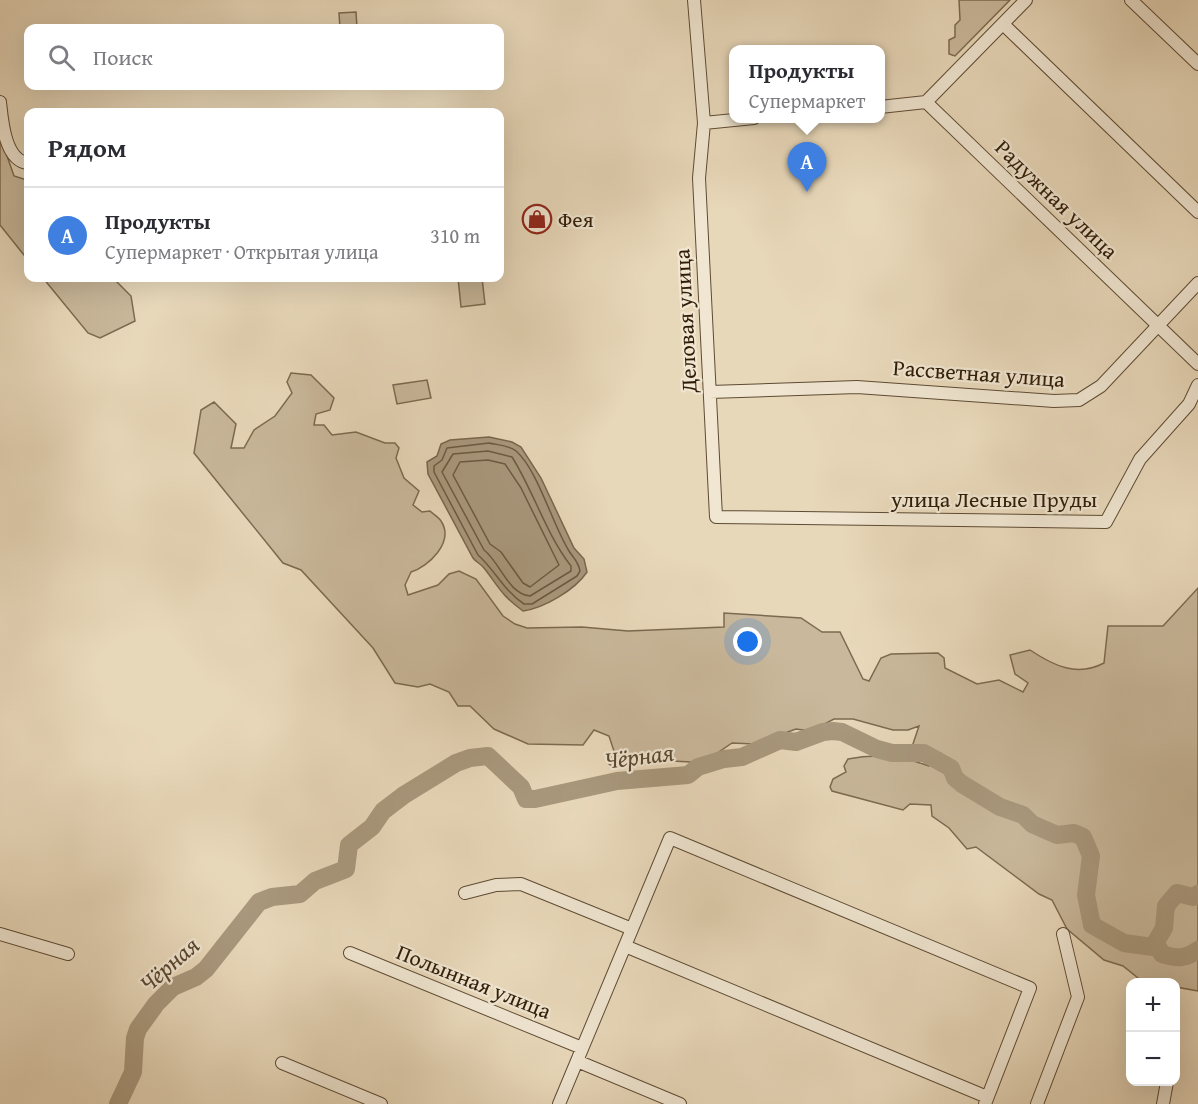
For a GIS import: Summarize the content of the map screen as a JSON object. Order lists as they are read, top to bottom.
{
  "streets": {
    "street": [
      "Радужная улица",
      "Деловая улица",
      "Рассветная улица",
      "улица Лесные Пруды",
      "Полынная улица"
    ]
  },
  "crossings": [
    ["Радужная улица", "Рассветная улица"],
    ["Деловая улица", "Рассветная улица"],
    ["Деловая улица", "улица Лесные Пруды"]
  ],
  "water": ["Чёрная"],
  "places": {
    "shop": ["Фея"]
  },
  "page": {
    "search": "Поиск",
    "popup": ["Продукты", "Супермаркет"],
    "heading": "Рядом",
    "pins": "A",
    "list": [
      {
        "mark": "A",
        "name": "Продукты",
        "note": "Супермаркет · Открытая улица",
        "value": "310 m"
      }
    ],
    "map_buttons": ["+", "−"]
  }
}
